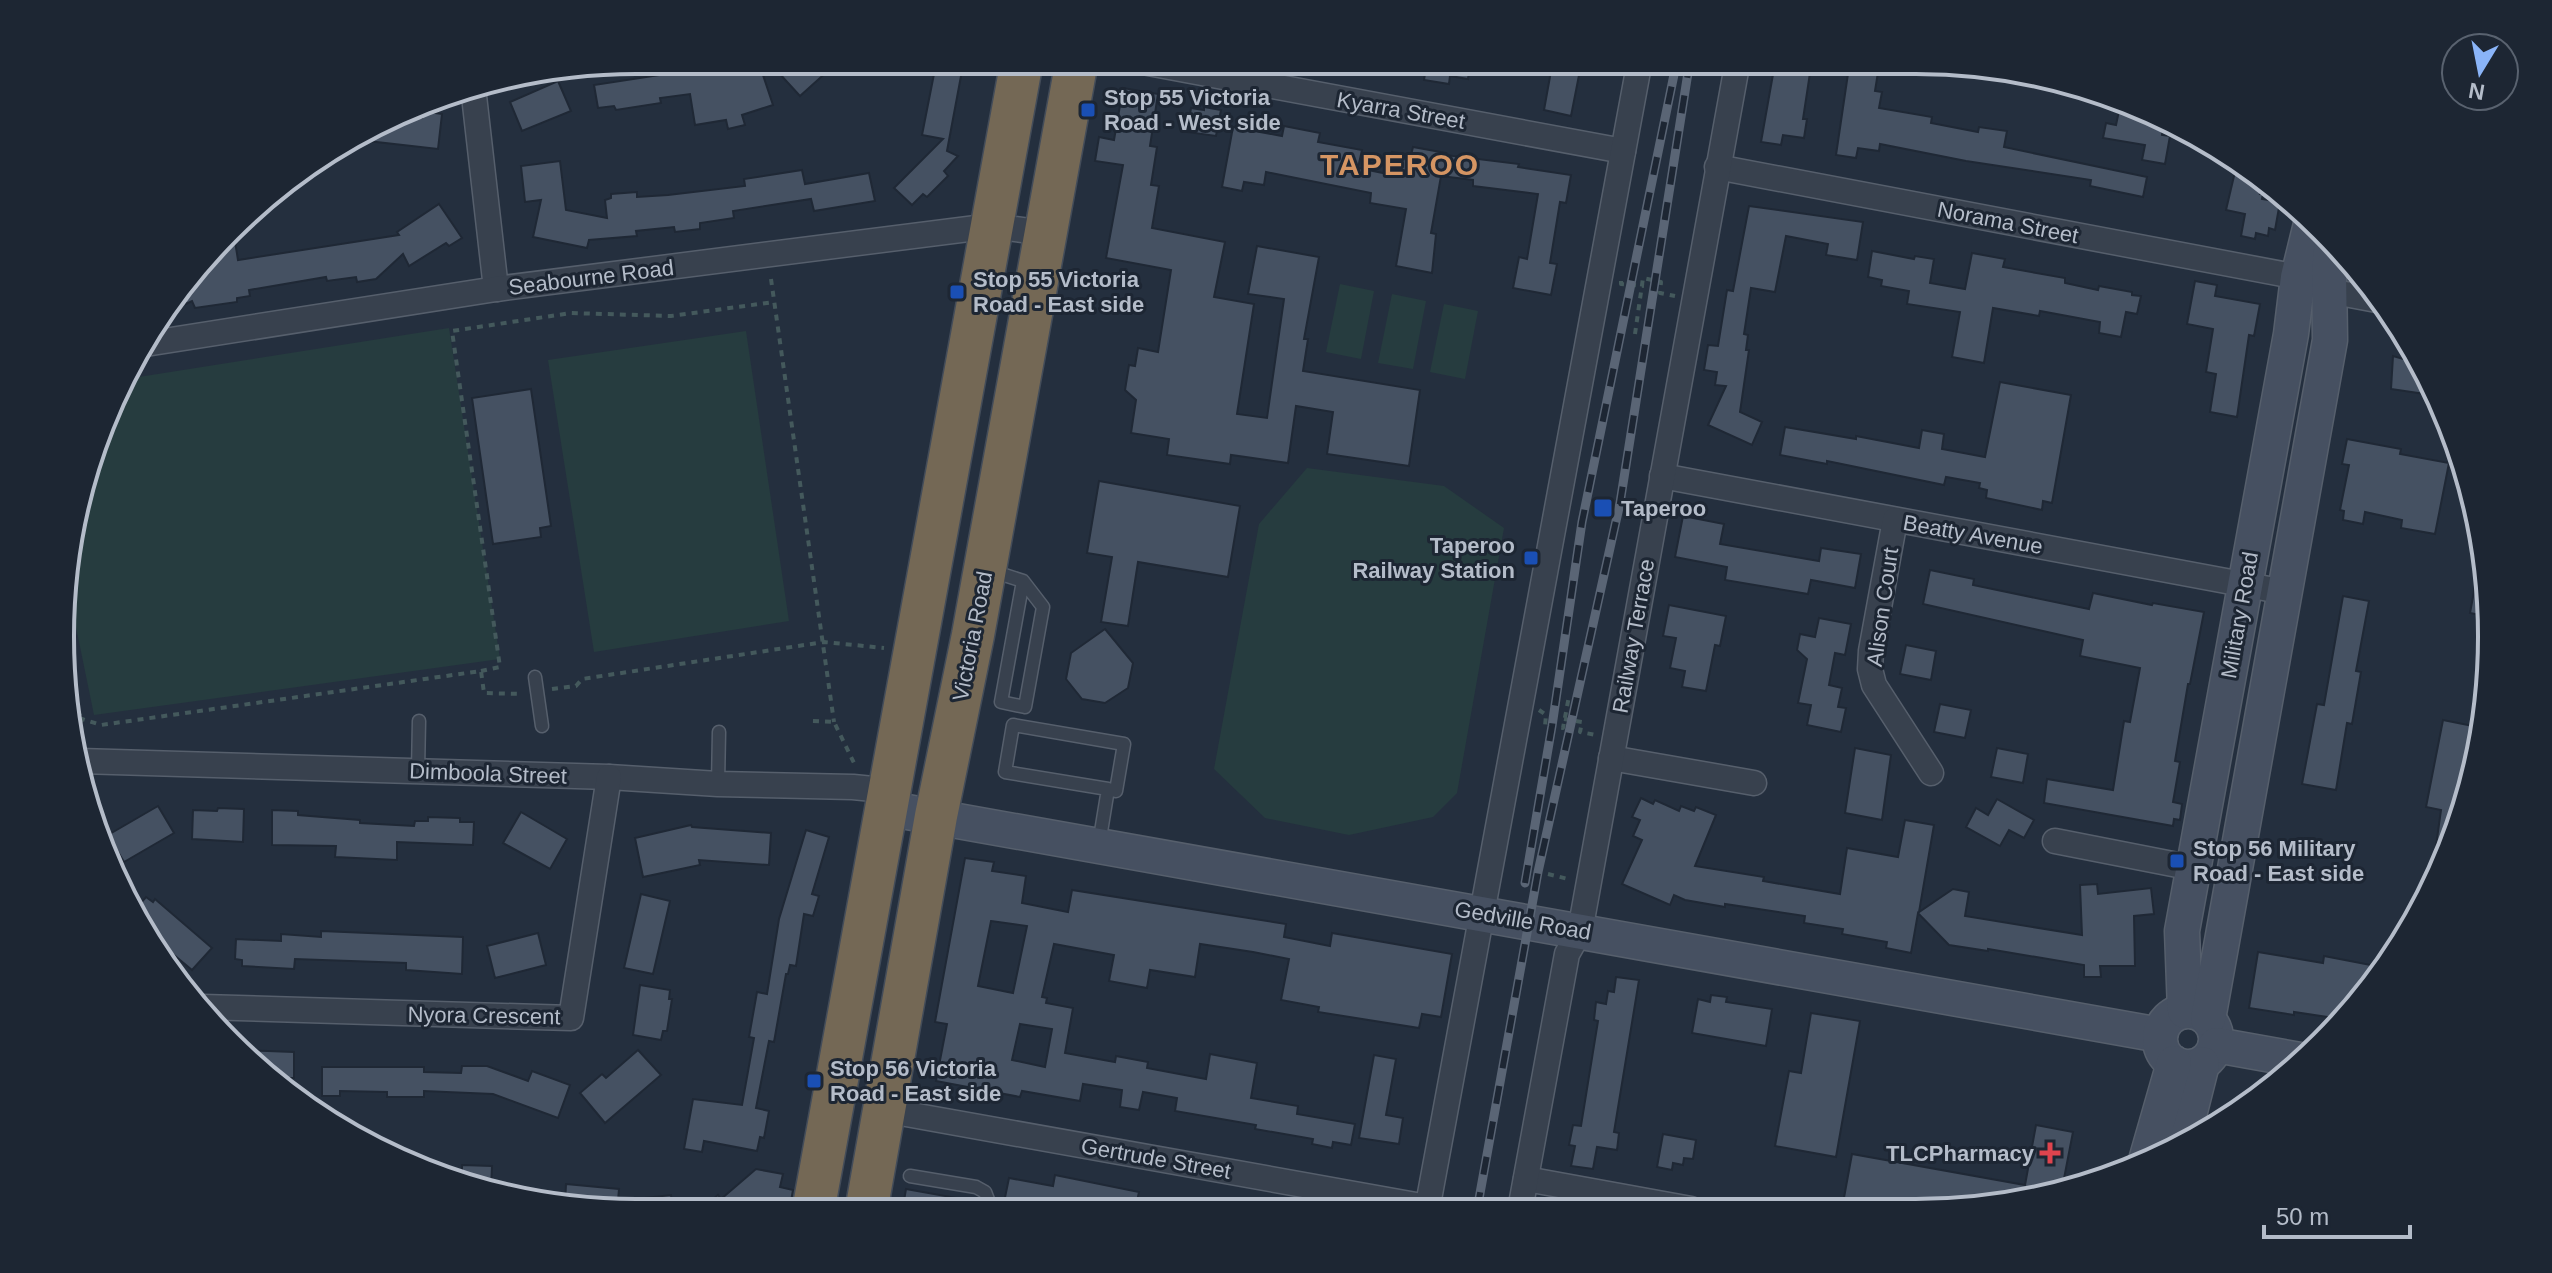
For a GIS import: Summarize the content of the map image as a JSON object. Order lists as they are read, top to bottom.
{
  "streets": {
    "highway": ["Victoria Road"],
    "street": [
      "Kyarra Street",
      "Norama Street",
      "Seabourne Road",
      "Beatty Avenue",
      "Alison Court",
      "Military Road",
      "Railway Terrace",
      "Dimboola Street",
      "Gedville Road",
      "Nyora Crescent",
      "Gertrude Street"
    ]
  },
  "crossings": [
    ["Norama Street", "Military Road"],
    ["Norama Street", "Railway Terrace"],
    ["Seabourne Road", "Victoria Road"],
    ["Beatty Avenue", "Alison Court"],
    ["Beatty Avenue", "Military Road"],
    ["Beatty Avenue", "Railway Terrace"],
    ["Military Road", "Gedville Road"],
    ["Victoria Road", "Gedville Road"],
    ["Victoria Road", "Gertrude Street"],
    ["Railway Terrace", "Gedville Road"],
    ["Dimboola Street", "Gedville Road"],
    ["Dimboola Street", "Nyora Crescent"]
  ],
  "districts": ["TAPEROO"],
  "places": {
    "transit": [
      "Stop 55 Victoria Road - West side",
      "Stop 55 Victoria Road - East side",
      "Taperoo",
      "Taperoo Railway Station",
      "Stop 56 Military Road - East side",
      "Stop 56 Victoria Road - East side"
    ],
    "health": ["TLCPharmacy"]
  },
  "scale_bar": "50 m",
  "north": "bottom"
}
